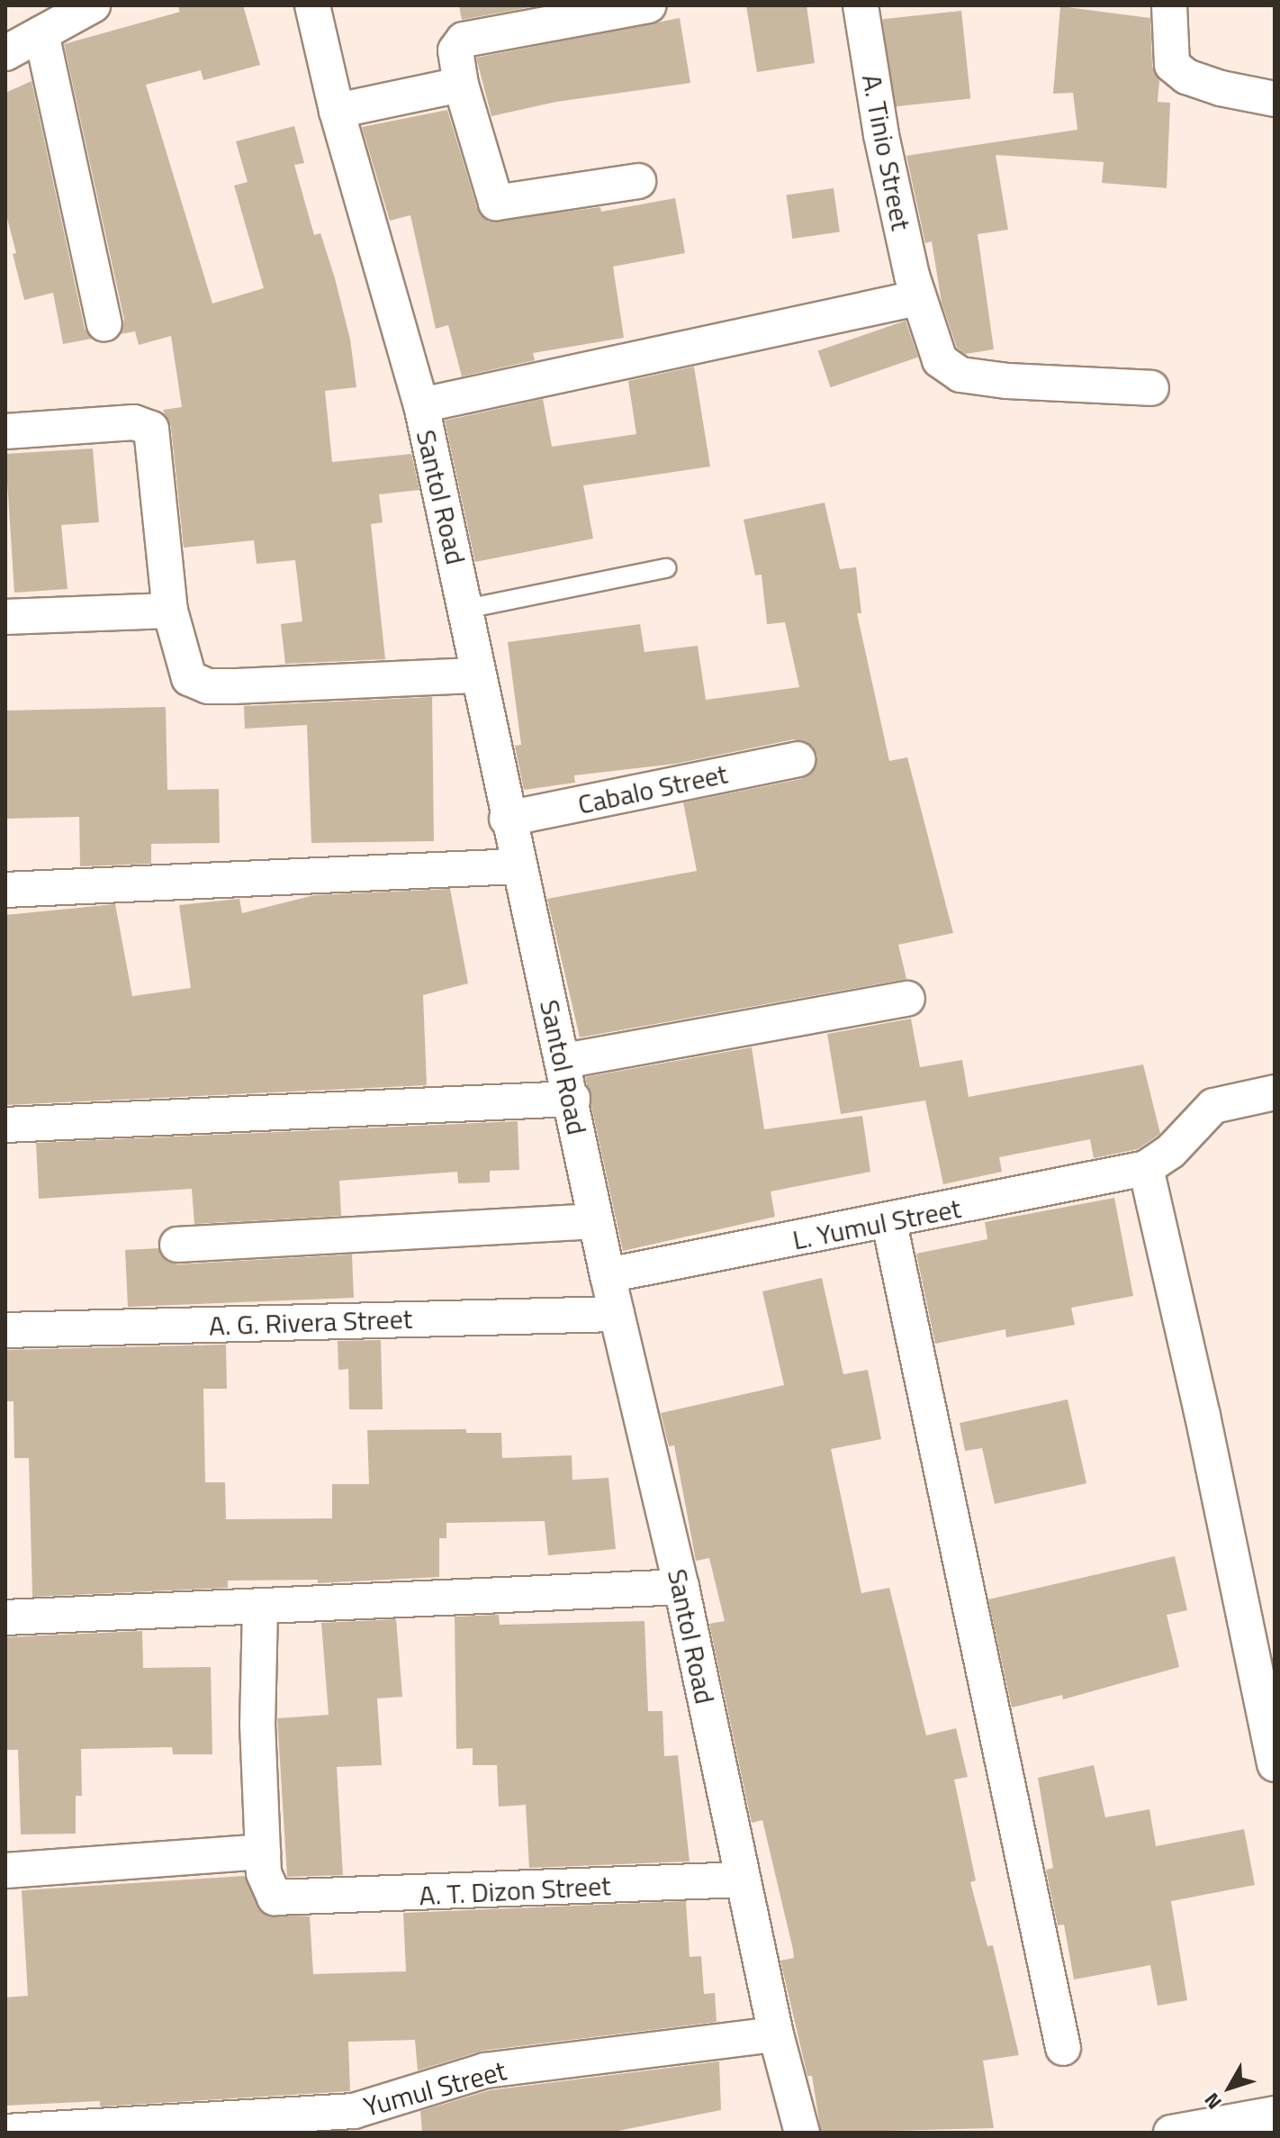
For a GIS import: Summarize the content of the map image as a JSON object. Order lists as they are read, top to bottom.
{
  "streets": {
    "street": [
      "A. Tinio Street",
      "Santol Road",
      "Cabalo Street",
      "L. Yumul Street",
      "A. G. Rivera Street",
      "A. T. Dizon Street",
      "Yumul Street"
    ]
  },
  "crossings": [
    ["Santol Road", "Cabalo Street"],
    ["Santol Road", "L. Yumul Street"],
    ["Santol Road", "A. G. Rivera Street"],
    ["Santol Road", "A. T. Dizon Street"],
    ["Santol Road", "Yumul Street"]
  ],
  "north": "bottom left"
}
